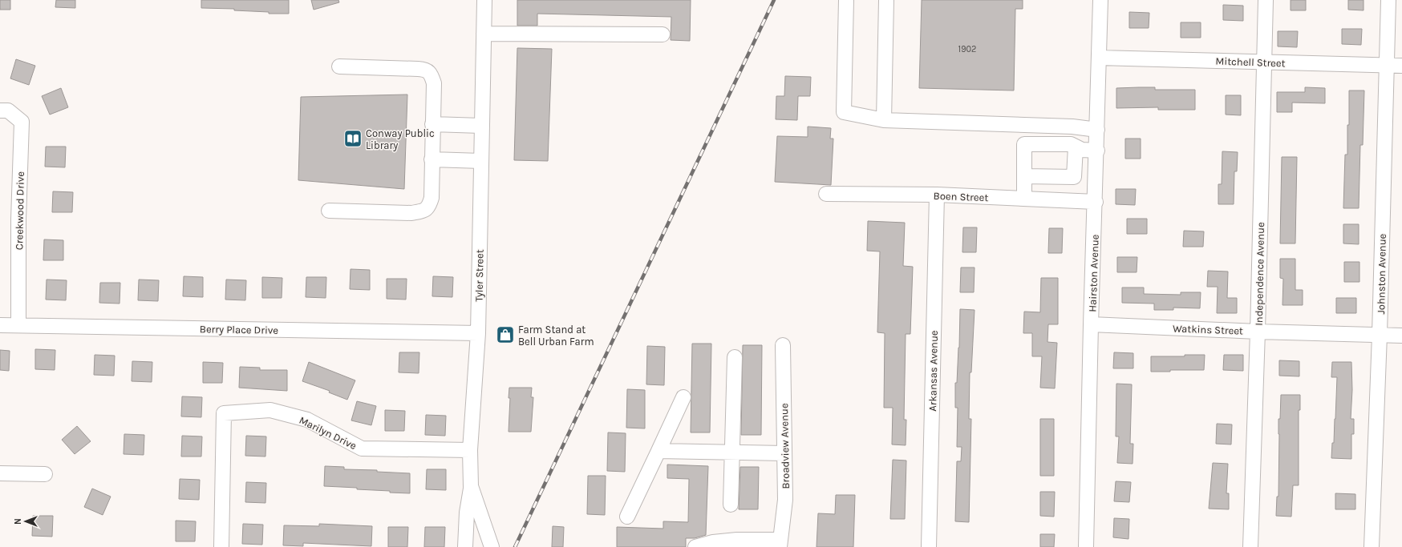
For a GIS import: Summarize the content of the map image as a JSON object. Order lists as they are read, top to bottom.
{
  "streets": {
    "street": [
      "Mitchell Street",
      "Boen Street",
      "Creekwood Drive",
      "Hairston Avenue",
      "Independence Avenue",
      "Johnston Avenue",
      "Tyler Street",
      "Berry Place Drive",
      "Watkins Street",
      "Arkansas Avenue",
      "Marilyn Drive",
      "Broadview Avenue"
    ]
  },
  "crossings": [
    ["Mitchell Street", "Hairston Avenue"],
    ["Mitchell Street", "Independence Avenue"],
    ["Mitchell Street", "Johnston Avenue"],
    ["Boen Street", "Hairston Avenue"],
    ["Boen Street", "Arkansas Avenue"],
    ["Creekwood Drive", "Berry Place Drive"],
    ["Hairston Avenue", "Watkins Street"],
    ["Independence Avenue", "Watkins Street"],
    ["Johnston Avenue", "Watkins Street"],
    ["Tyler Street", "Berry Place Drive"],
    ["Tyler Street", "Marilyn Drive"]
  ],
  "places": {
    "library": ["Conway Public Library"],
    "shop": ["Farm Stand at Bell Urban Farm"]
  },
  "house_numbers": ["1902"],
  "north": "left"
}
